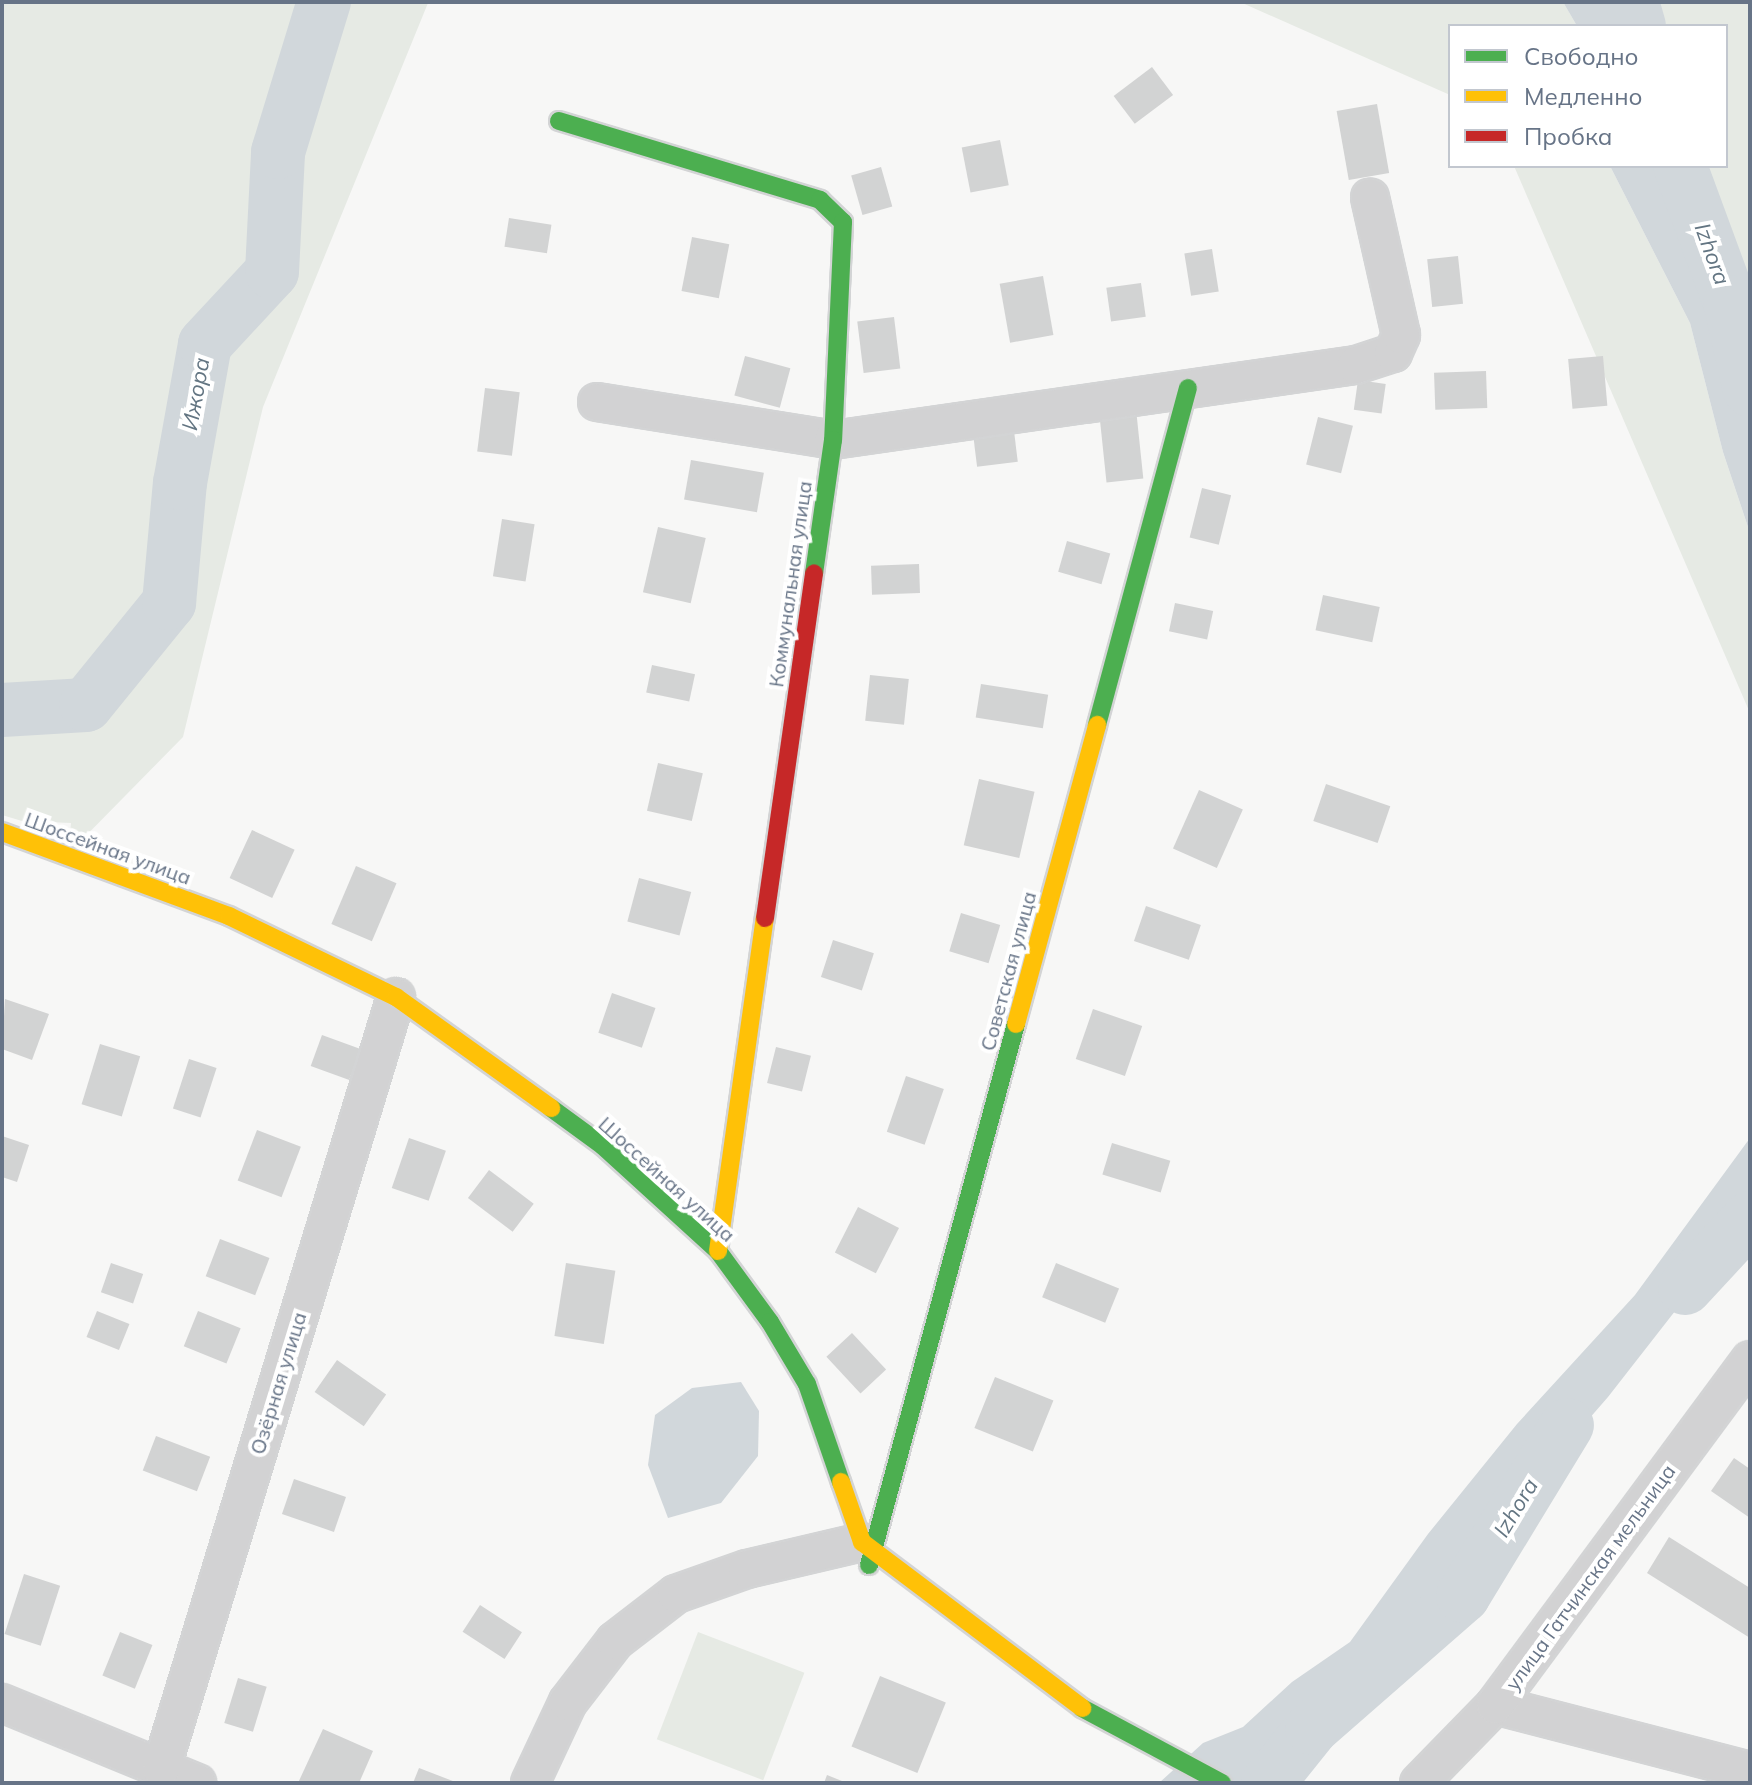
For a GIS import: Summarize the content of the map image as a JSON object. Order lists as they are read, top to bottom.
{
  "streets": {
    "street": [
      "Коммунальная улица",
      "Шоссейная улица",
      "Советская улица",
      "Озёрная улица",
      "улица Гатчинская мельница"
    ]
  },
  "crossings": [
    ["Коммунальная улица", "Шоссейная улица"],
    ["Шоссейная улица", "Советская улица"],
    ["Шоссейная улица", "Озёрная улица"]
  ],
  "water": ["Izhora", "Ижора"],
  "legend": ["Свободно", "Медленно", "Пробка"]
}
